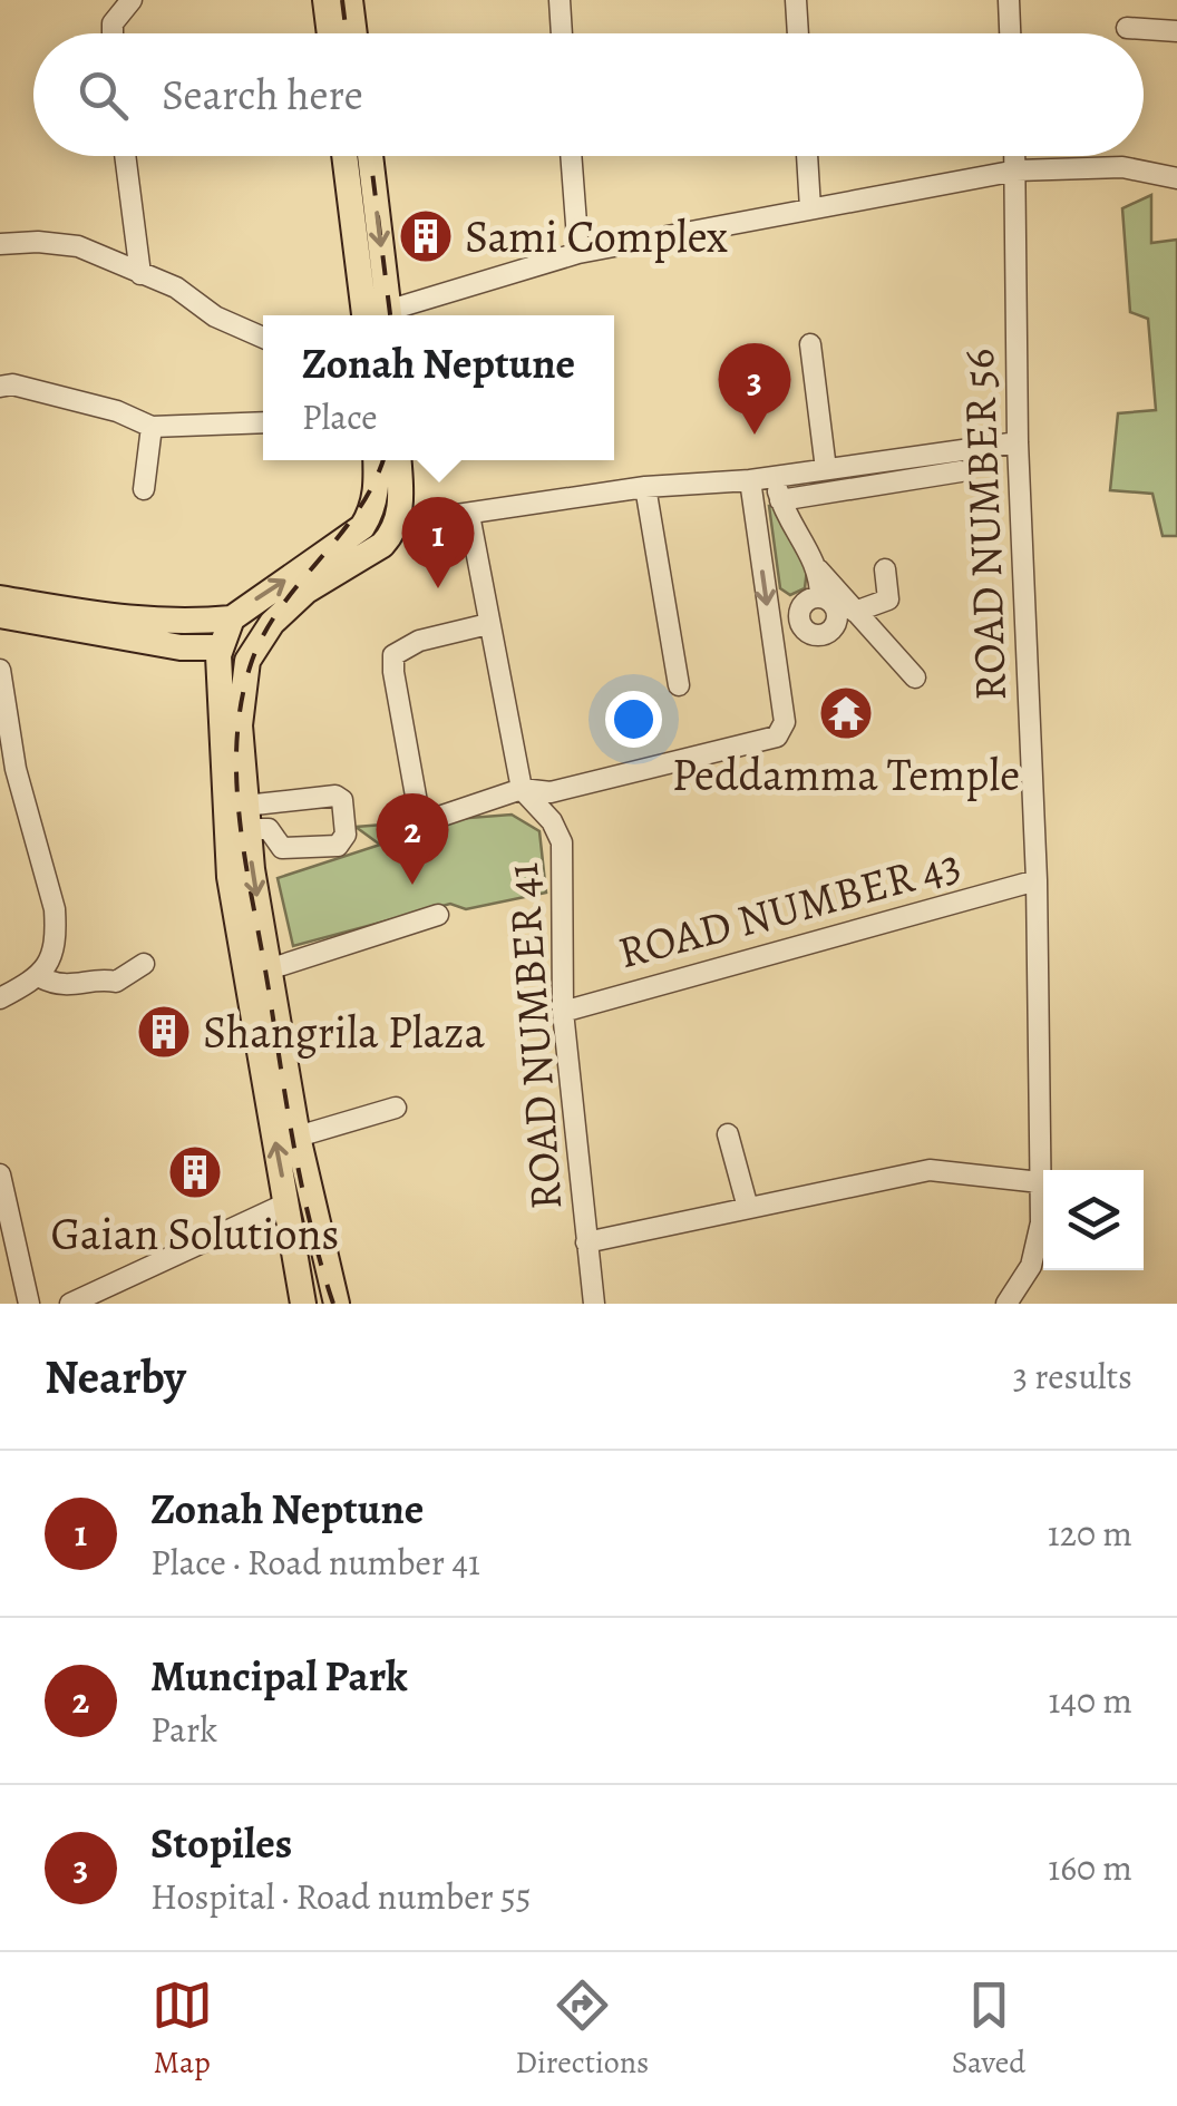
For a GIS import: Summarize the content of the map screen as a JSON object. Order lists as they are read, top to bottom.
{
  "streets": {
    "street": ["ROAD NUMBER 56", "ROAD NUMBER 43", "ROAD NUMBER 41"]
  },
  "crossings": [
    ["ROAD NUMBER 56", "ROAD NUMBER 43"],
    ["ROAD NUMBER 43", "ROAD NUMBER 41"]
  ],
  "places": {
    "building": ["Sami Complex", "Shangrila Plaza", "Gaian Solutions"],
    "temple": ["Peddamma Temple"]
  },
  "page": {
    "search": "Search here",
    "popup": ["Zonah Neptune", "Place"],
    "pins": ["3", "1", "2"],
    "heading": ["Nearby", "3 results"],
    "list": [
      {
        "mark": "1",
        "name": "Zonah Neptune",
        "note": "Place · Road number 41",
        "value": "120 m"
      },
      {
        "mark": "2",
        "name": "Muncipal Park",
        "note": "Park",
        "value": "140 m"
      },
      {
        "mark": "3",
        "name": "Stopiles",
        "note": "Hospital · Road number 55",
        "value": "160 m"
      }
    ],
    "nav": ["Map", "Directions", "Saved"]
  }
}
